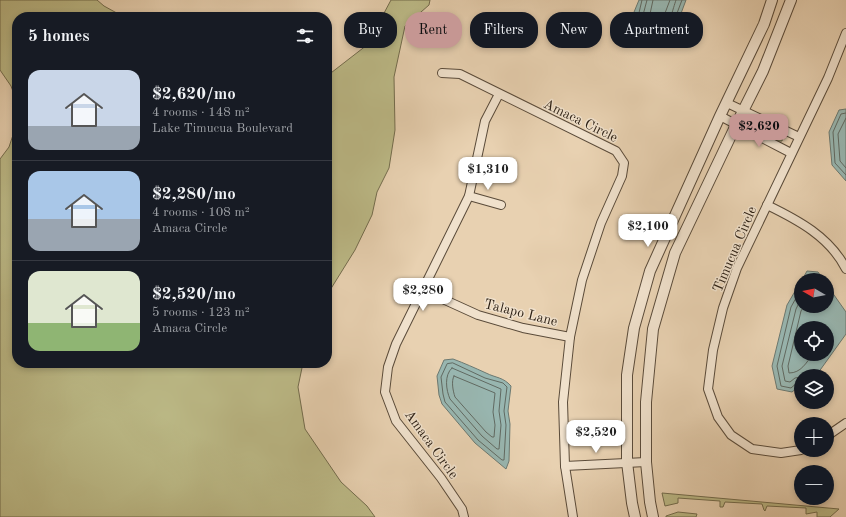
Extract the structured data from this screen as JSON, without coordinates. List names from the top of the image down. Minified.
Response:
{"streets":{"street":["Amaca Circle","Timucua Circle","Talapo Lane"]},"crossings":[["Amaca Circle","Talapo Lane"]],"north":"left","page":{"chip":["Buy","Rent","Filters","New","Apartment"],"heading":"5 homes","list":[{"name":"$2,620/mo","note":"4 rooms · 148 m² · Lake Timucua Boulevard"},{"name":"$2,280/mo","note":"4 rooms · 108 m² · Amaca Circle"},{"name":"$2,520/mo","note":"5 rooms · 123 m² · Amaca Circle"}],"price":["$2,620","$1,310","$2,100","$2,280","$2,520"],"map_buttons":["+","−"]}}
